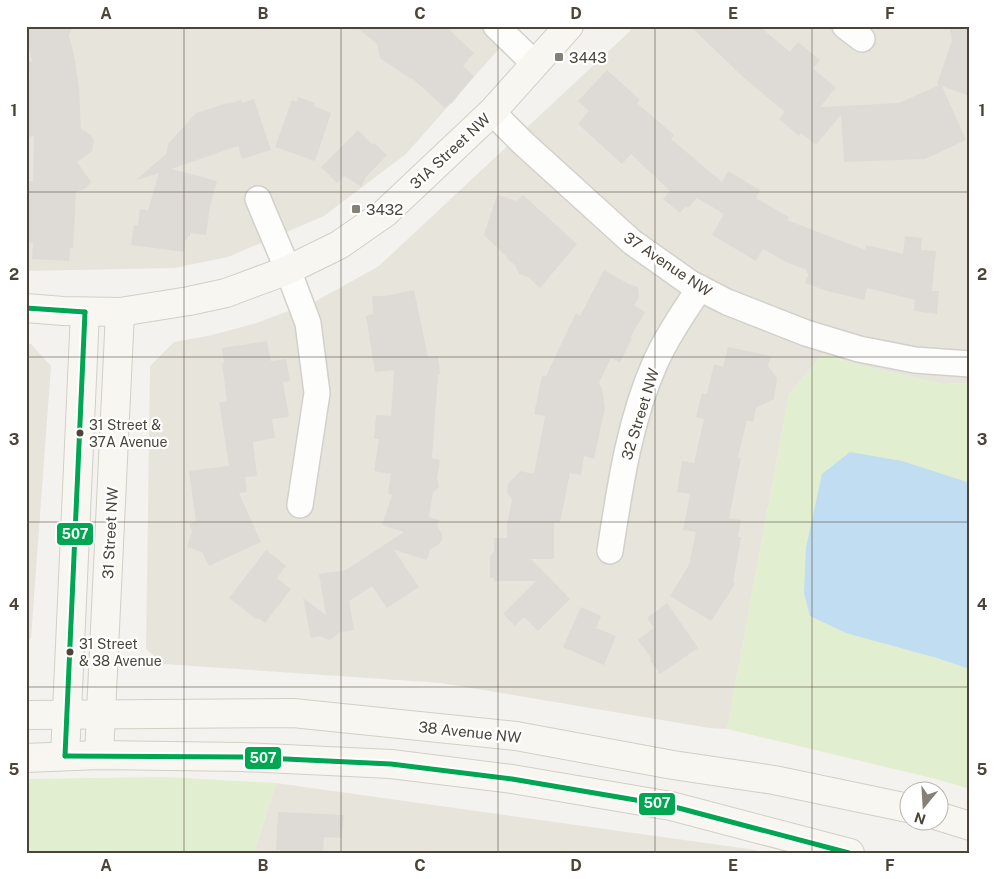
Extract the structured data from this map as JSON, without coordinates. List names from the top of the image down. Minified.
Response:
{"streets":{"main road":["31A Street NW","31 Street NW","38 Avenue NW"],"street":["37 Avenue NW","32 Street NW"]},"crossings":[["31A Street NW","37 Avenue NW"],["31A Street NW","31 Street NW"],["37 Avenue NW","32 Street NW"],["31 Street NW","38 Avenue NW"]],"places":{"transit":["3443","3432"],"other":["31 Street & 37A Avenue","31 Street & 38 Avenue"]},"lines":["transit line 507"],"north":"bottom","grid":{"columns":["A","B","C","D","E","F"],"rows":["1","2","3","4","5"]}}
